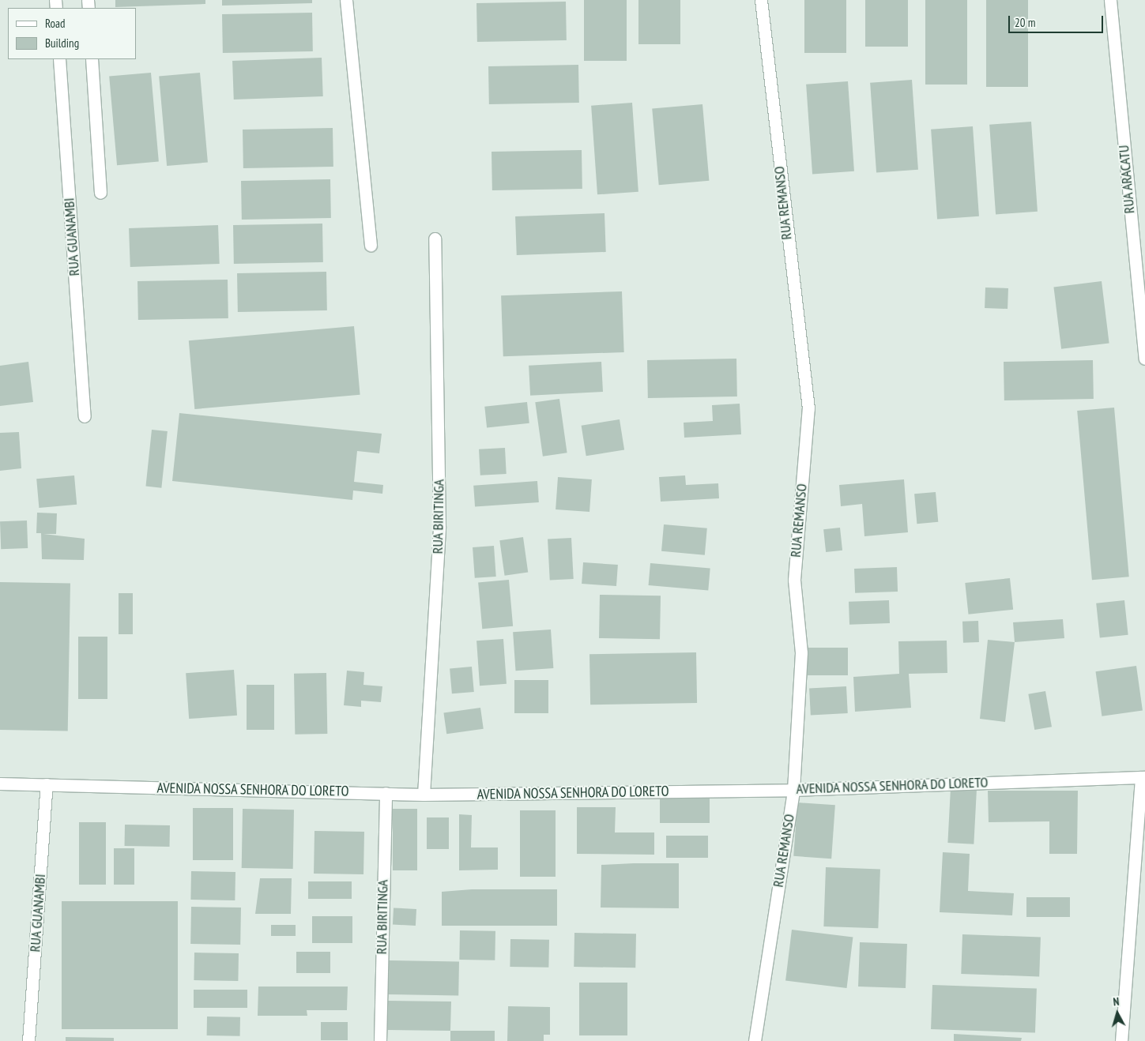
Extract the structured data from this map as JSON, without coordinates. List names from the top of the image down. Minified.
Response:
{"streets":{"street":["RUA ARACATU","RUA REMANSO","RUA GUANAMBI","RUA BIRITINGA","AVENIDA NOSSA SENHORA DO LORETO"]},"crossings":[["RUA REMANSO","AVENIDA NOSSA SENHORA DO LORETO"],["RUA GUANAMBI","AVENIDA NOSSA SENHORA DO LORETO"],["RUA BIRITINGA","AVENIDA NOSSA SENHORA DO LORETO"]],"legend":["Road","Building"],"scale_bar":"20 m","north":"top"}
